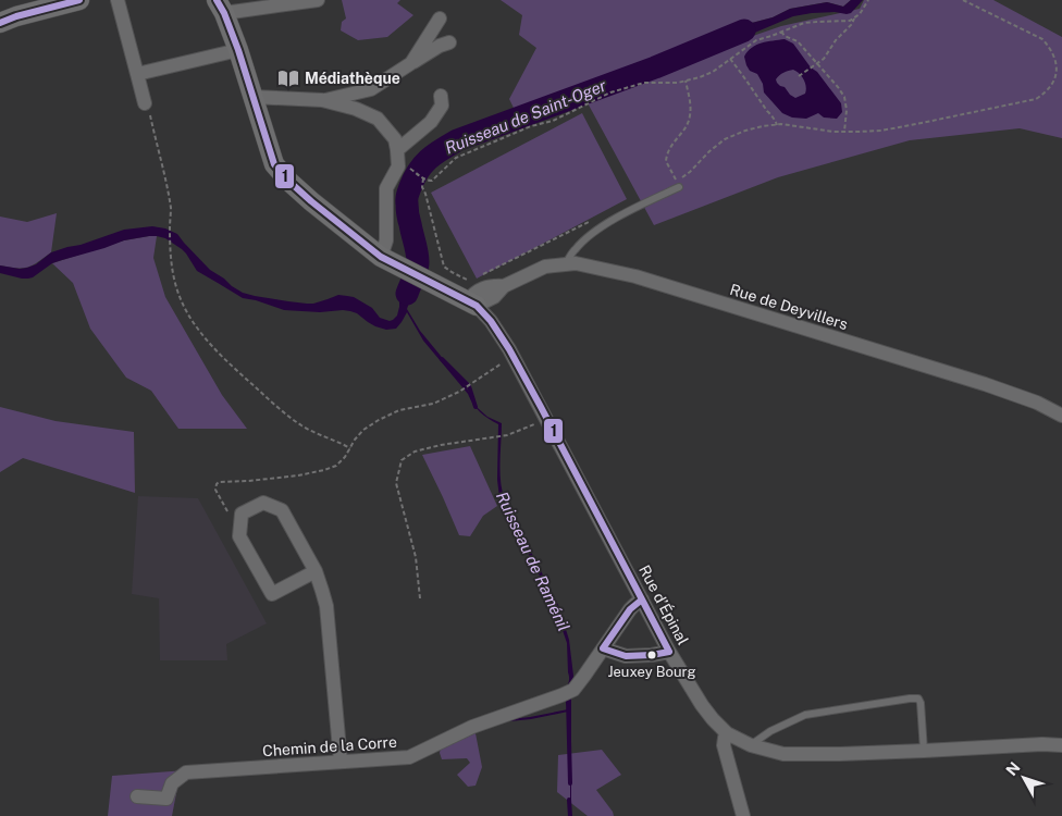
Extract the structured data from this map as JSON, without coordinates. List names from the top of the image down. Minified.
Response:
{"streets":{"street":["Rue de Deyvillers","Rue d’Épinal","Chemin de la Corre"]},"crossings":[["Rue de Deyvillers","Rue d’Épinal"],["Rue d’Épinal","Chemin de la Corre"]],"water":["Ruisseau de Saint-Oger","Ruisseau de Raménil"],"places":{"library":["Médiathèque"],"other":["Jeuxey Bourg"]},"lines":["transit line 1"],"north":"top left"}
